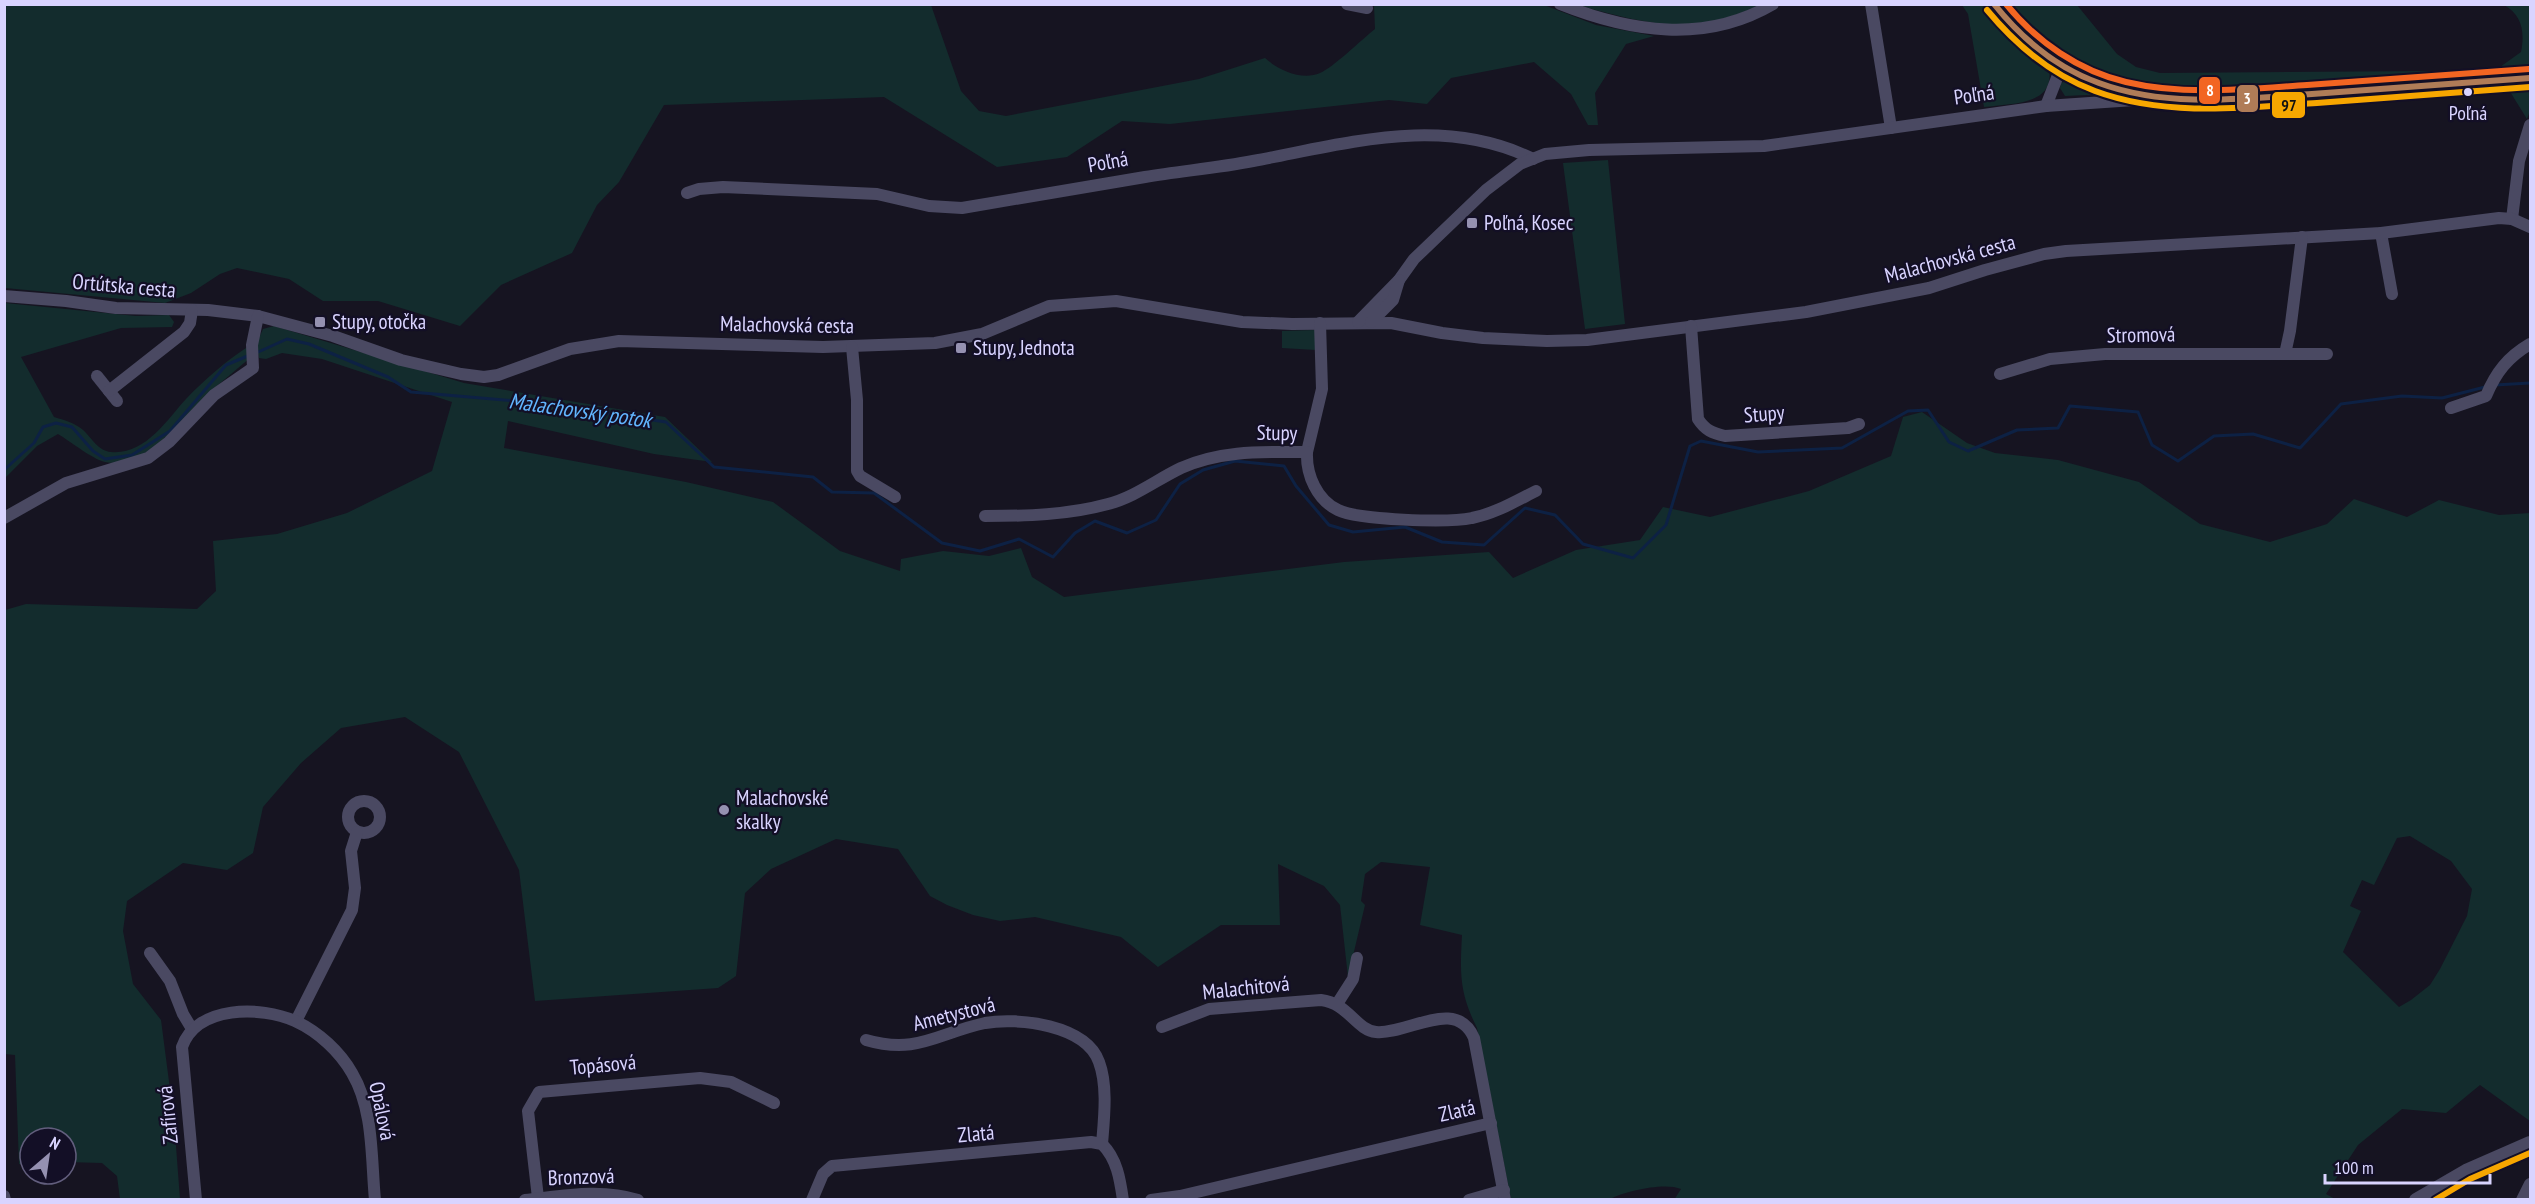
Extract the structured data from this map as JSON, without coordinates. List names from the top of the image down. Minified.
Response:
{"streets":{"street":["Poľná","Malachovská cesta","Ortútska cesta","Stromová","Stupy","Malachitová","Ametystová","Topásová","Opálová","Zlatá","Zafírová","Bronzová"]},"crossings":[["Malachovská cesta","Ortútska cesta"],["Malachovská cesta","Stupy"],["Ametystová","Zlatá"],["Topásová","Bronzová"],["Opálová","Zafírová"]],"water":["Malachovský potok"],"places":{"other":["Poľná","Malachovské skalky"],"transit":["Poľná, Kosec","Stupy, otočka","Stupy, Jednota"]},"lines":["transit line 3","transit line 8","transit line 97"],"scale_bar":"100 m","north":"top right"}
